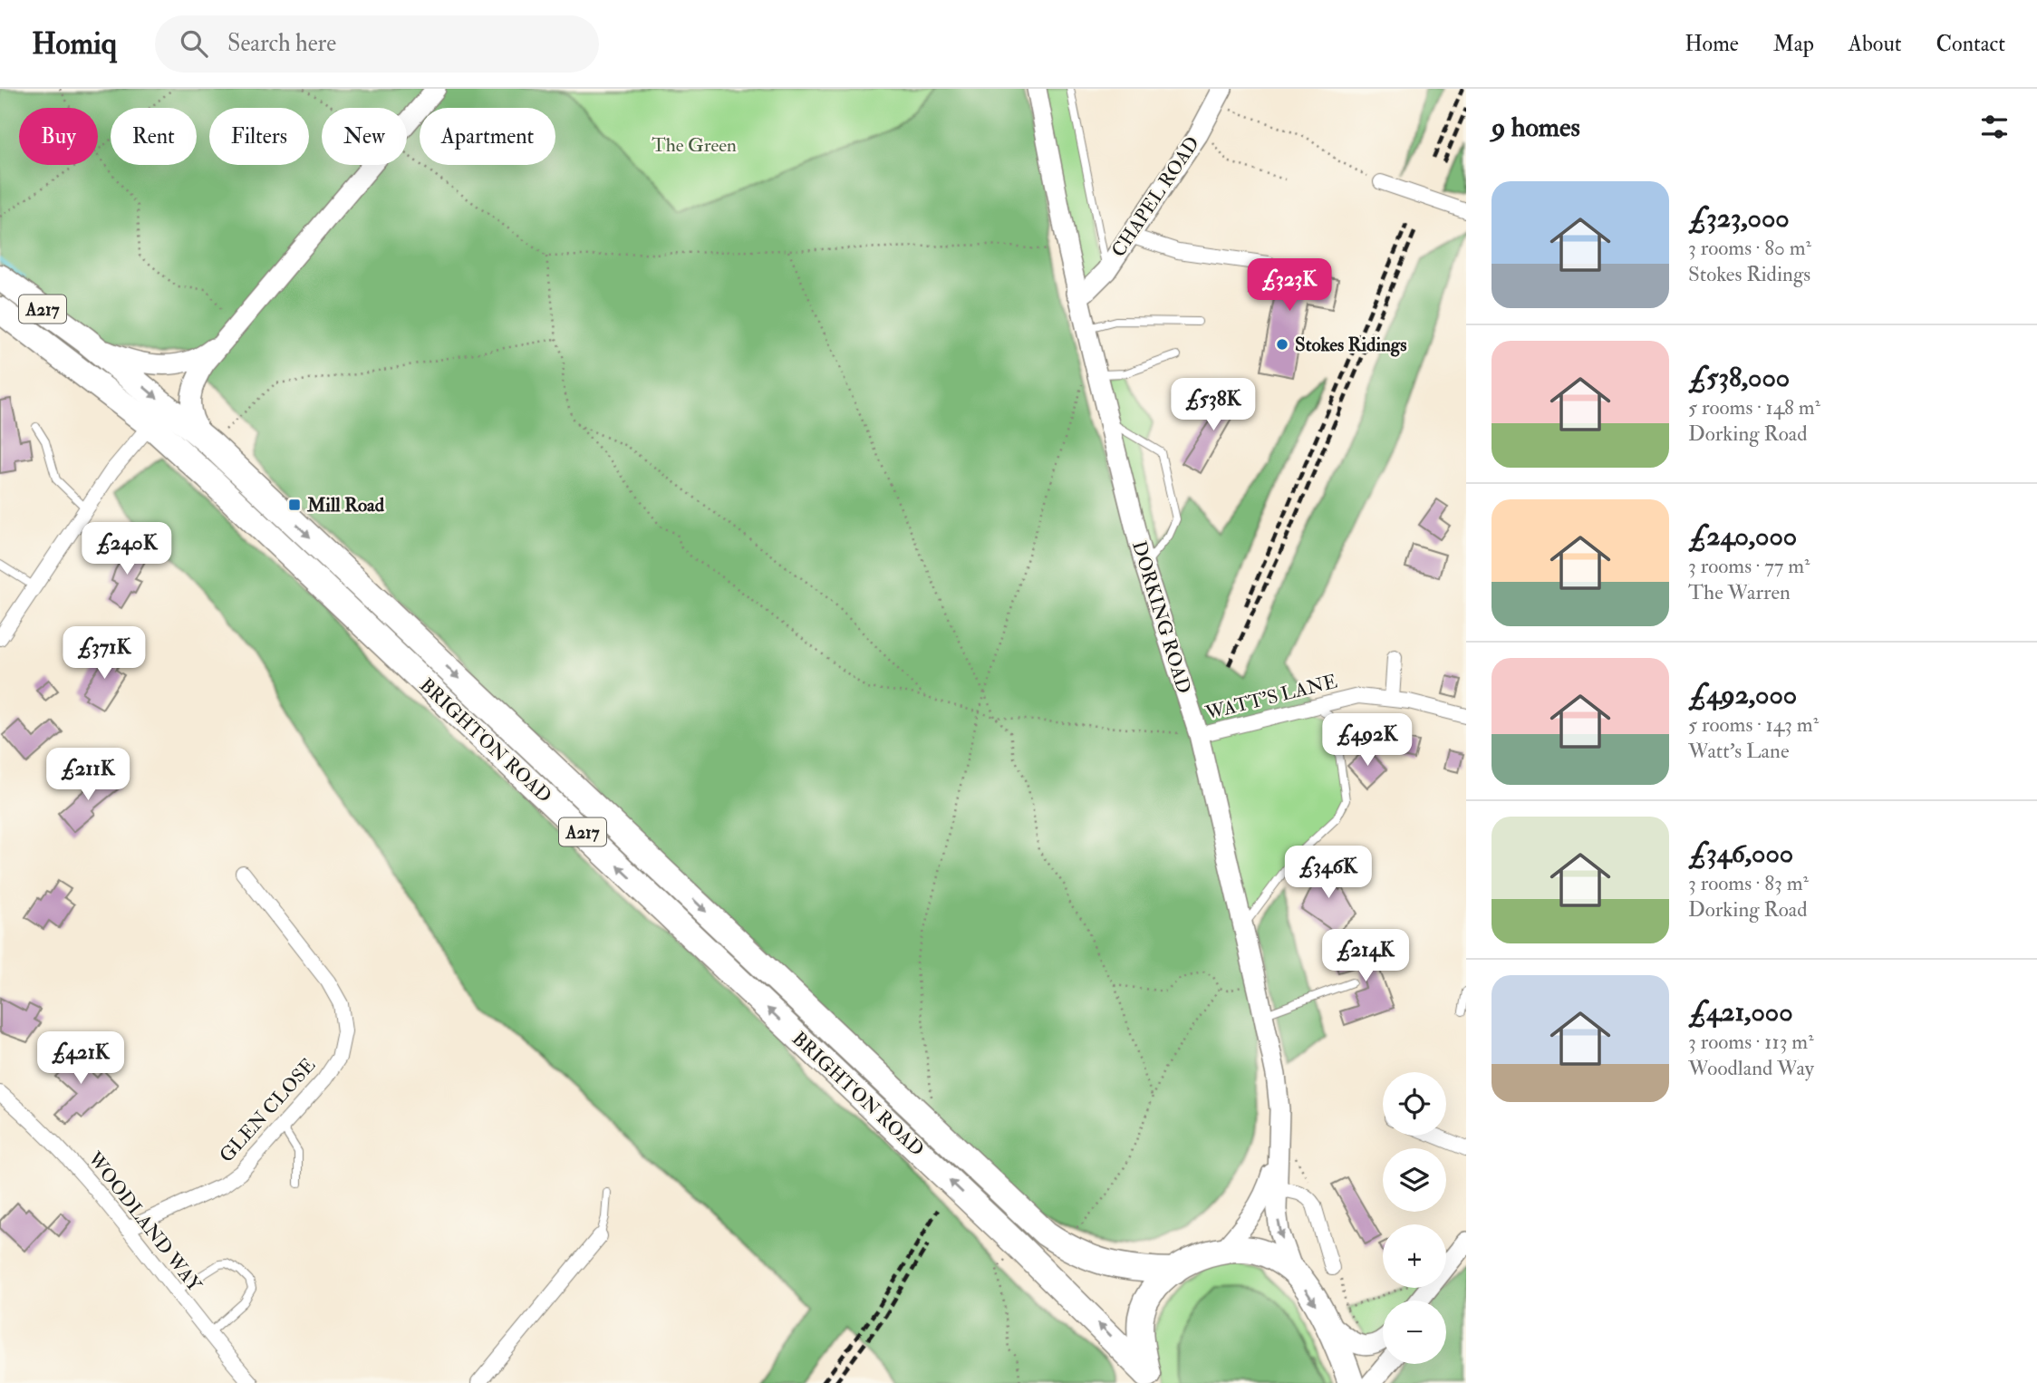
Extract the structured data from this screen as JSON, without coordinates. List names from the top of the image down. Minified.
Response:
{"streets":{"highway":["A217","BRIGHTON ROAD"],"main road":["CHAPEL ROAD","DORKING ROAD"],"street":["WATT'S LANE","GLEN CLOSE","WOODLAND WAY"]},"crossings":[["CHAPEL ROAD","DORKING ROAD"],["DORKING ROAD","WATT'S LANE"],["GLEN CLOSE","WOODLAND WAY"]],"parks":["The Green"],"places":{"other":["Stokes Ridings"],"transit":["Mill Road"]},"page":{"header":"Homiq","search":"Search here","nav":["Home","Map","About","Contact"],"heading":"9 homes","chip":["Buy","Rent","Filters","New","Apartment"],"list":[{"name":"£323,000","note":"3 rooms · 80 m² · Stokes Ridings"},{"name":"£538,000","note":"5 rooms · 148 m² · Dorking Road"},{"name":"£240,000","note":"3 rooms · 77 m² · The Warren"},{"name":"£492,000","note":"5 rooms · 143 m² · Watt's Lane"},{"name":"£346,000","note":"3 rooms · 83 m² · Dorking Road"},{"name":"£421,000","note":"3 rooms · 113 m² · Woodland Way"}],"price":["£323K","£538K","£240K","£371K","£492K","£211K","£346K","£214K","£421K"],"map_buttons":["+","−"]}}
